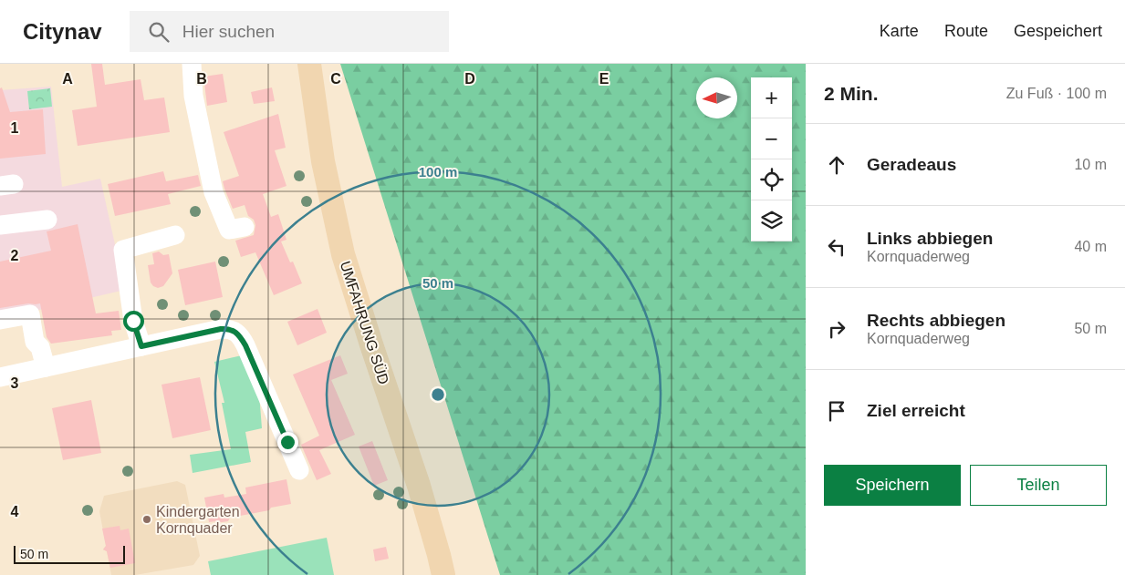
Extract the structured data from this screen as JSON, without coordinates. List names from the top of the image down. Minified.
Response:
{"streets":{"main road":["UMFAHRUNG SÜD"]},"places":["Kindergarten Kornquader"],"scale_bar":"50 m","north":"left","page":{"header":"Citynav","search":"Hier suchen","nav":["Karte","Route","Gespeichert"],"heading":["2 Min.","Zu Fuß · 100 m"],"map_buttons":["+","−"],"list":[["Geradeaus","10 m"],["Links abbiegen","Kornquaderweg","40 m"],["Rechts abbiegen","Kornquaderweg","50 m"],"Ziel erreicht"],"buttons":["Speichern","Teilen"],"scale":"50 m"},"grid":{"columns":["A","B","C","D","E"],"rows":["1","2","3","4"]},"rings":["100 m","50 m"]}
